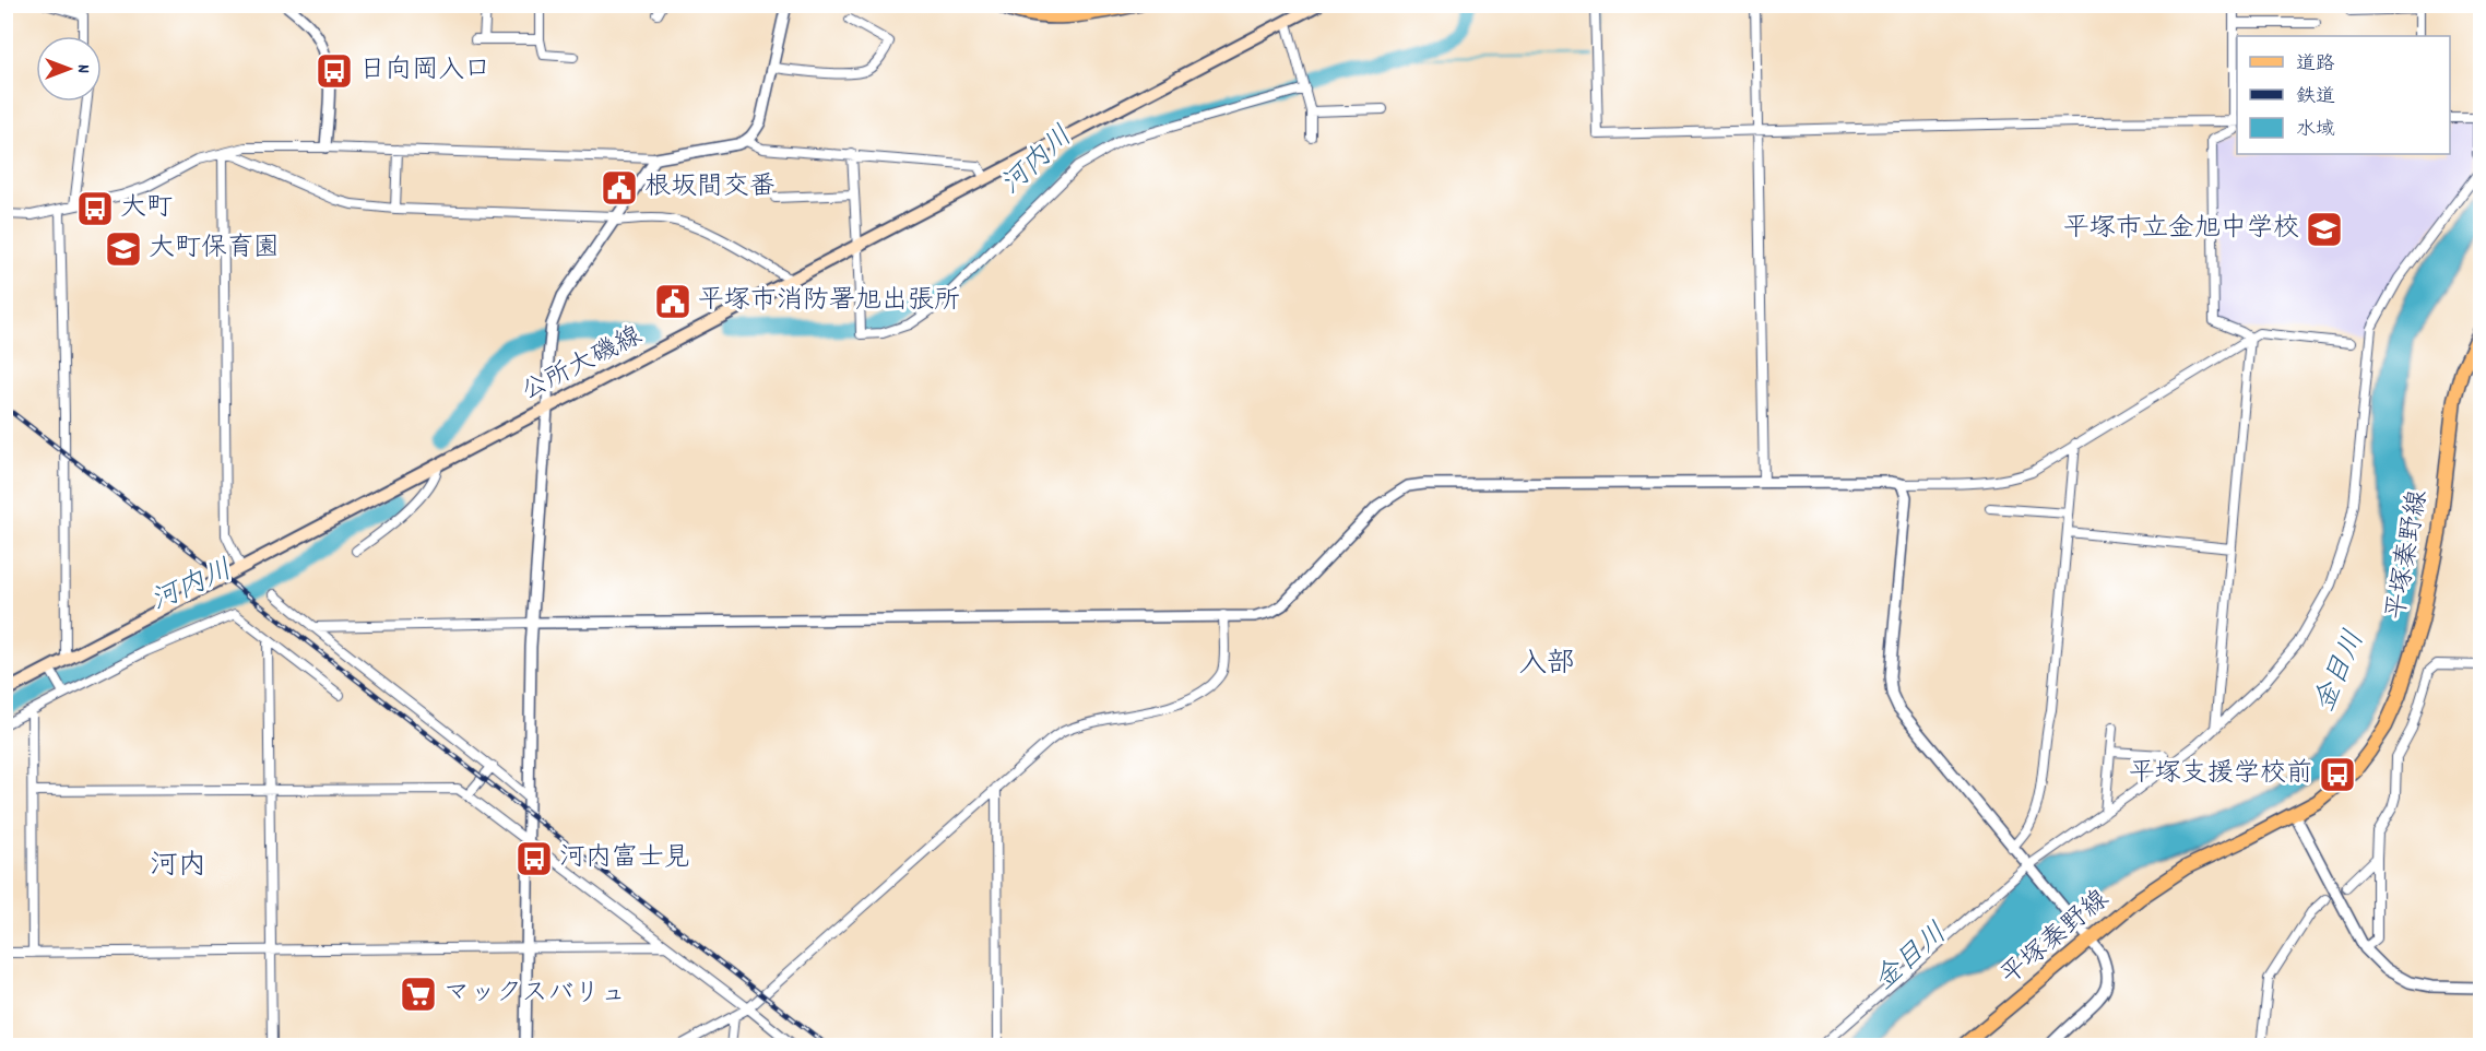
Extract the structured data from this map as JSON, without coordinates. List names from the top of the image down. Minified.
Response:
{"streets":{"main road":["公所大磯線","平塚秦野線"]},"districts":["入部","河内"],"water":["河内川","金目川"],"places":{"bus stop":["日向岡入口","大町","平塚支援学校前","河内富士見"],"public building":["根坂間交番","平塚市消防署旭出張所"],"school or university":["平塚市立金旭中学校","大町保育園"],"supermarket":["マックスバリュ"]},"legend":["道路","鉄道","水域"],"north":"right"}
